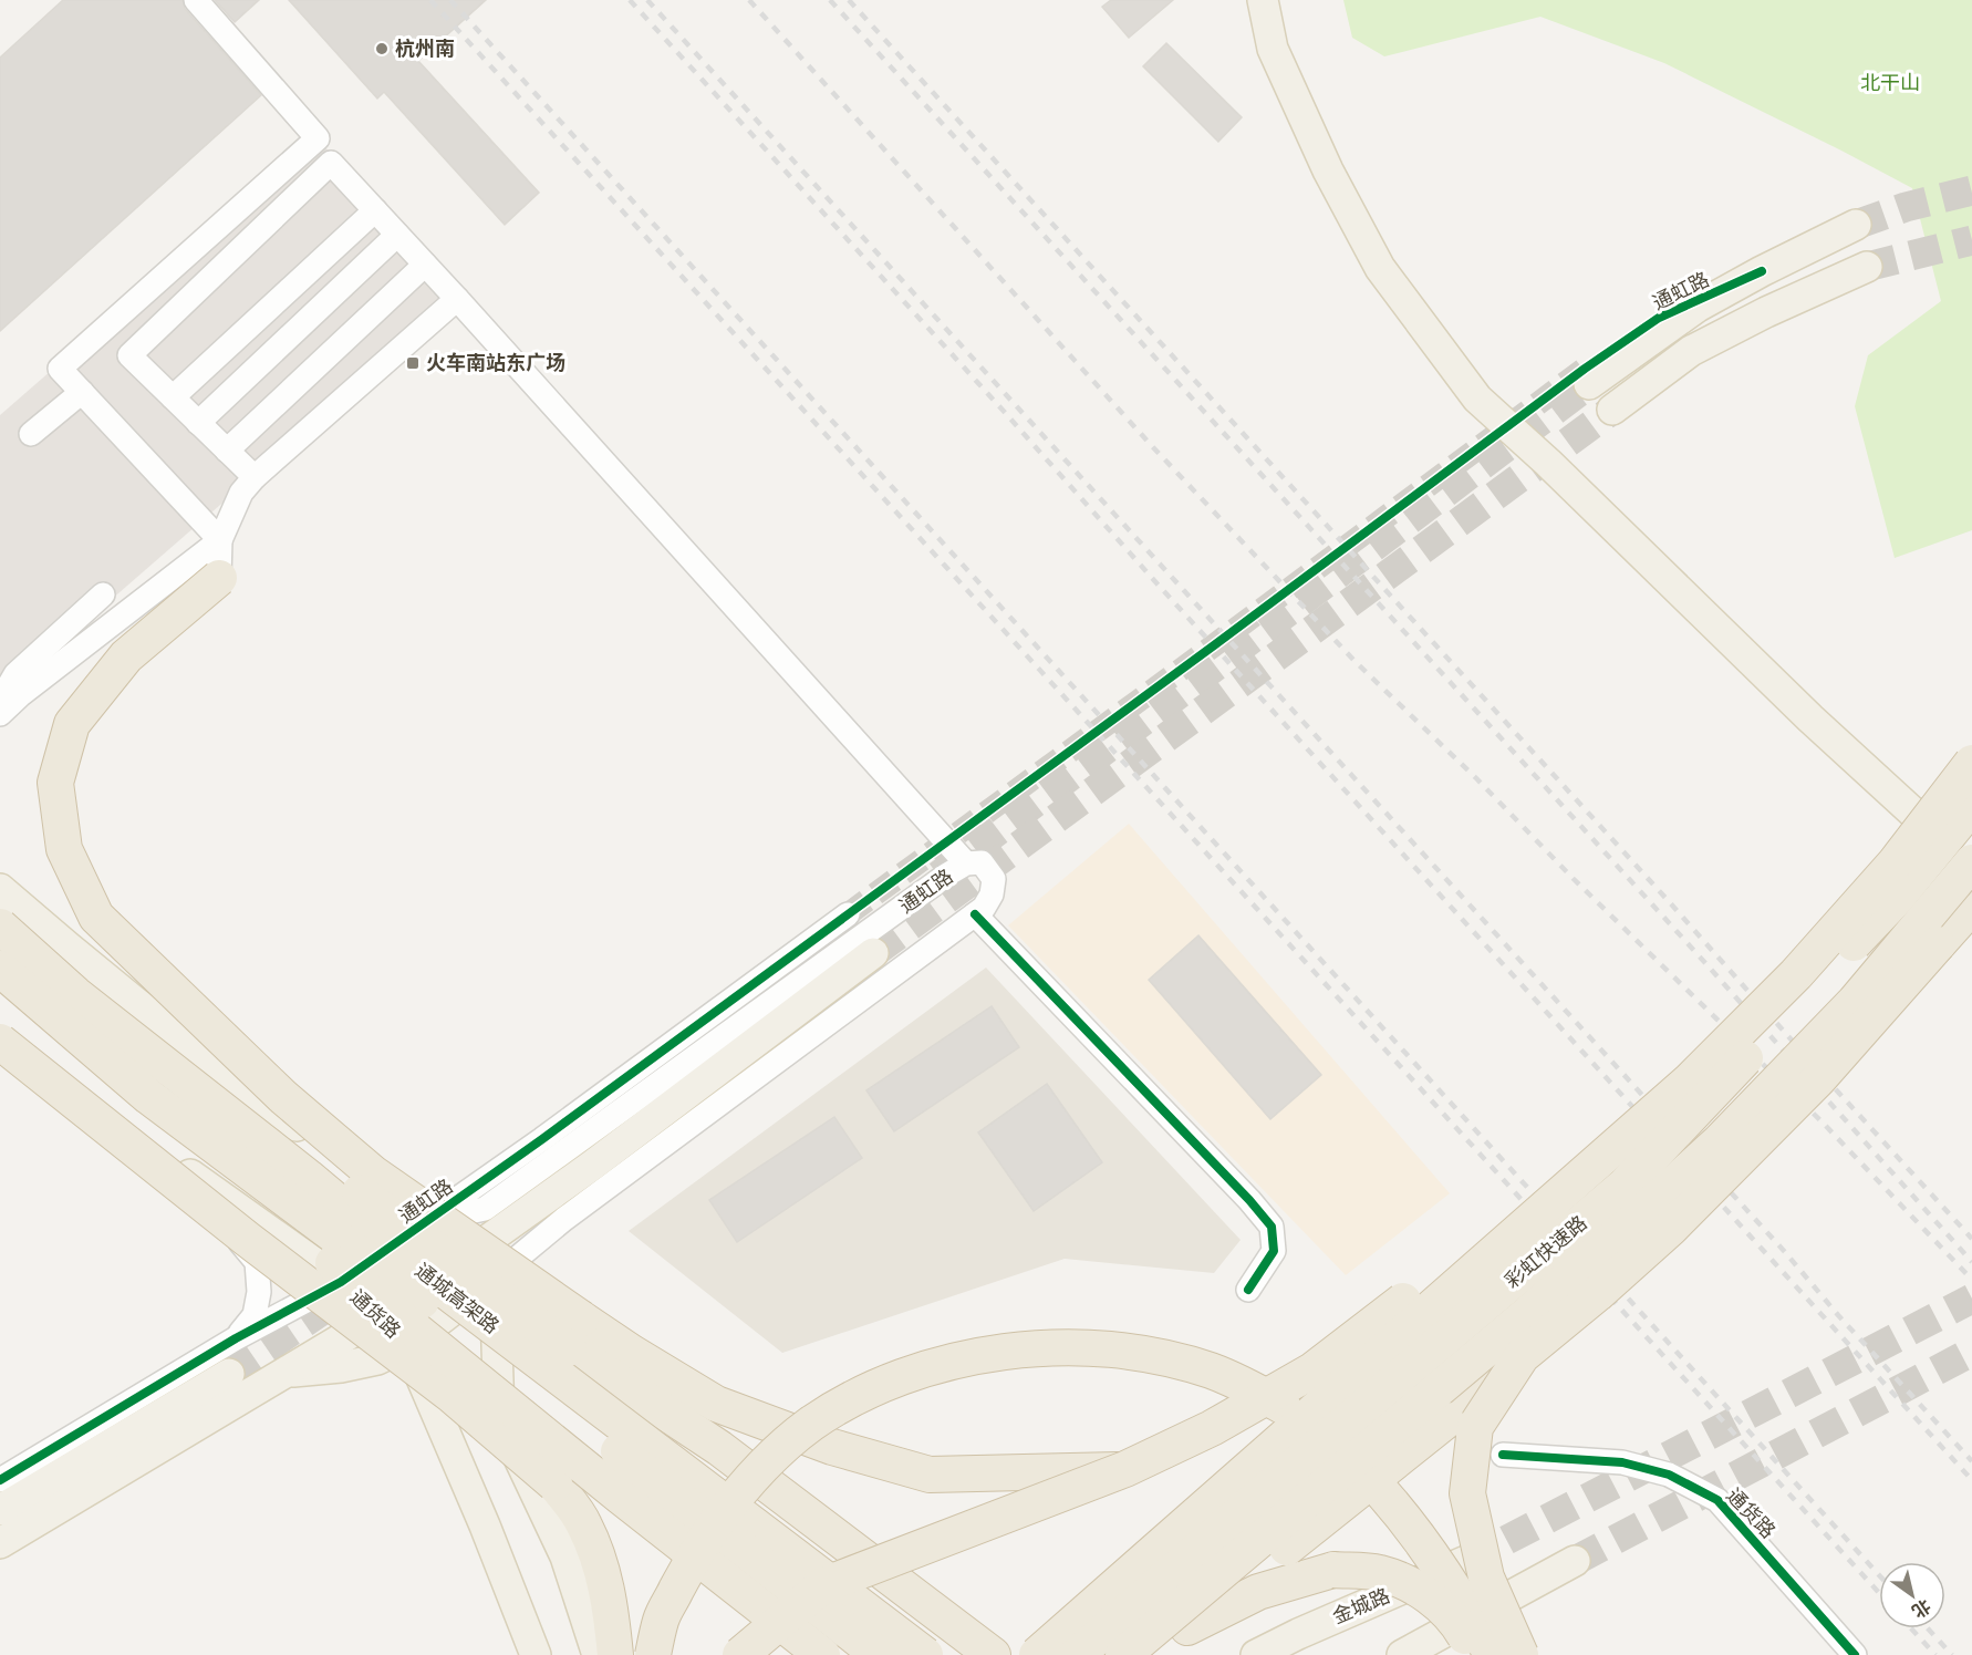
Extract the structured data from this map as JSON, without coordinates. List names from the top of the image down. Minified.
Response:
{"streets":{"highway":["彩虹快速路","通城高架路"],"main road":["通虹路","通货路","金城路"]},"crossings":[["通虹路","通货路"]],"parks":["北干山"],"places":{"other":["杭州南"],"transit":["火车南站东广场"]},"north":"bottom right"}
